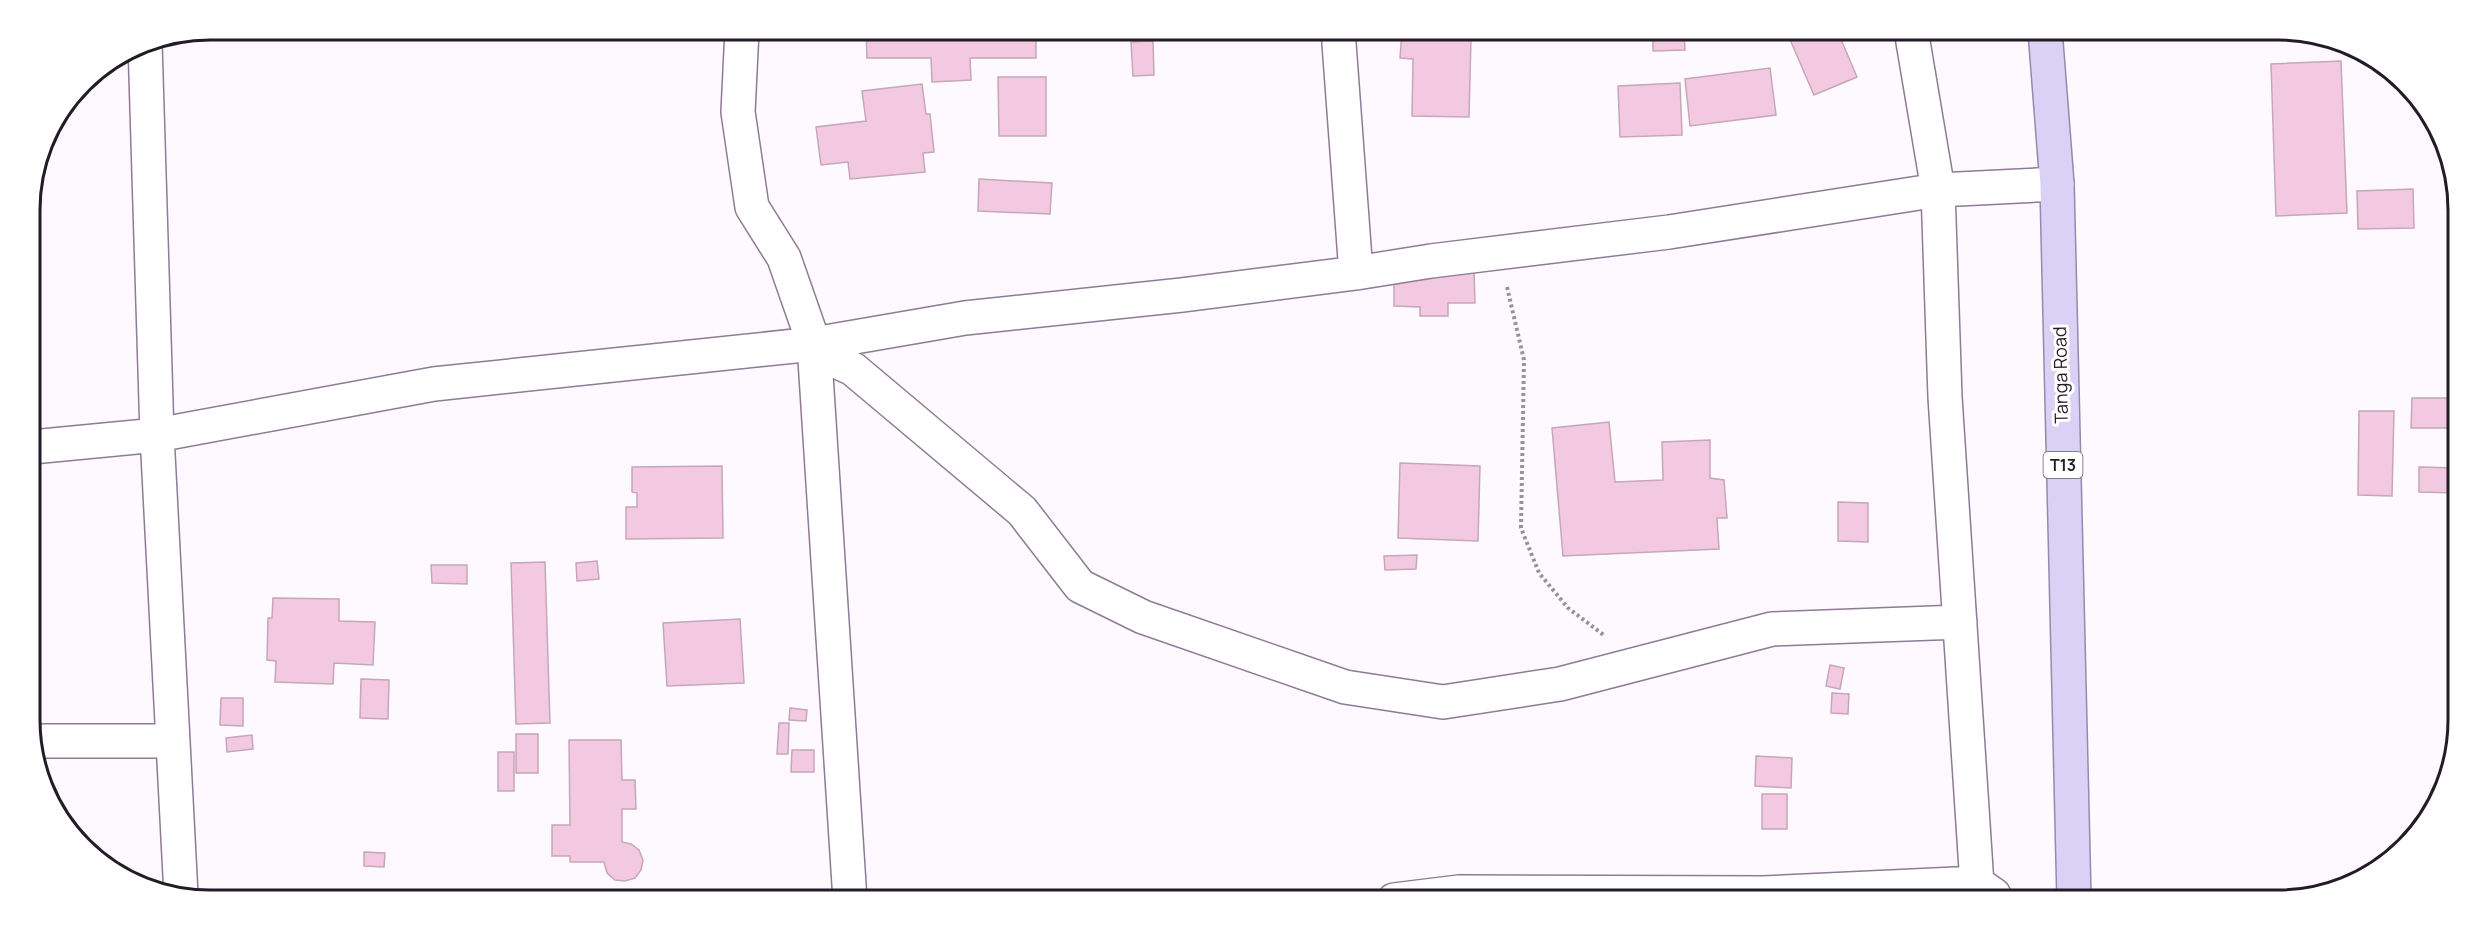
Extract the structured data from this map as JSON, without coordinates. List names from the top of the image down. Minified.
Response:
{"streets":{"highway":["Tanga Road","T13"]}}
